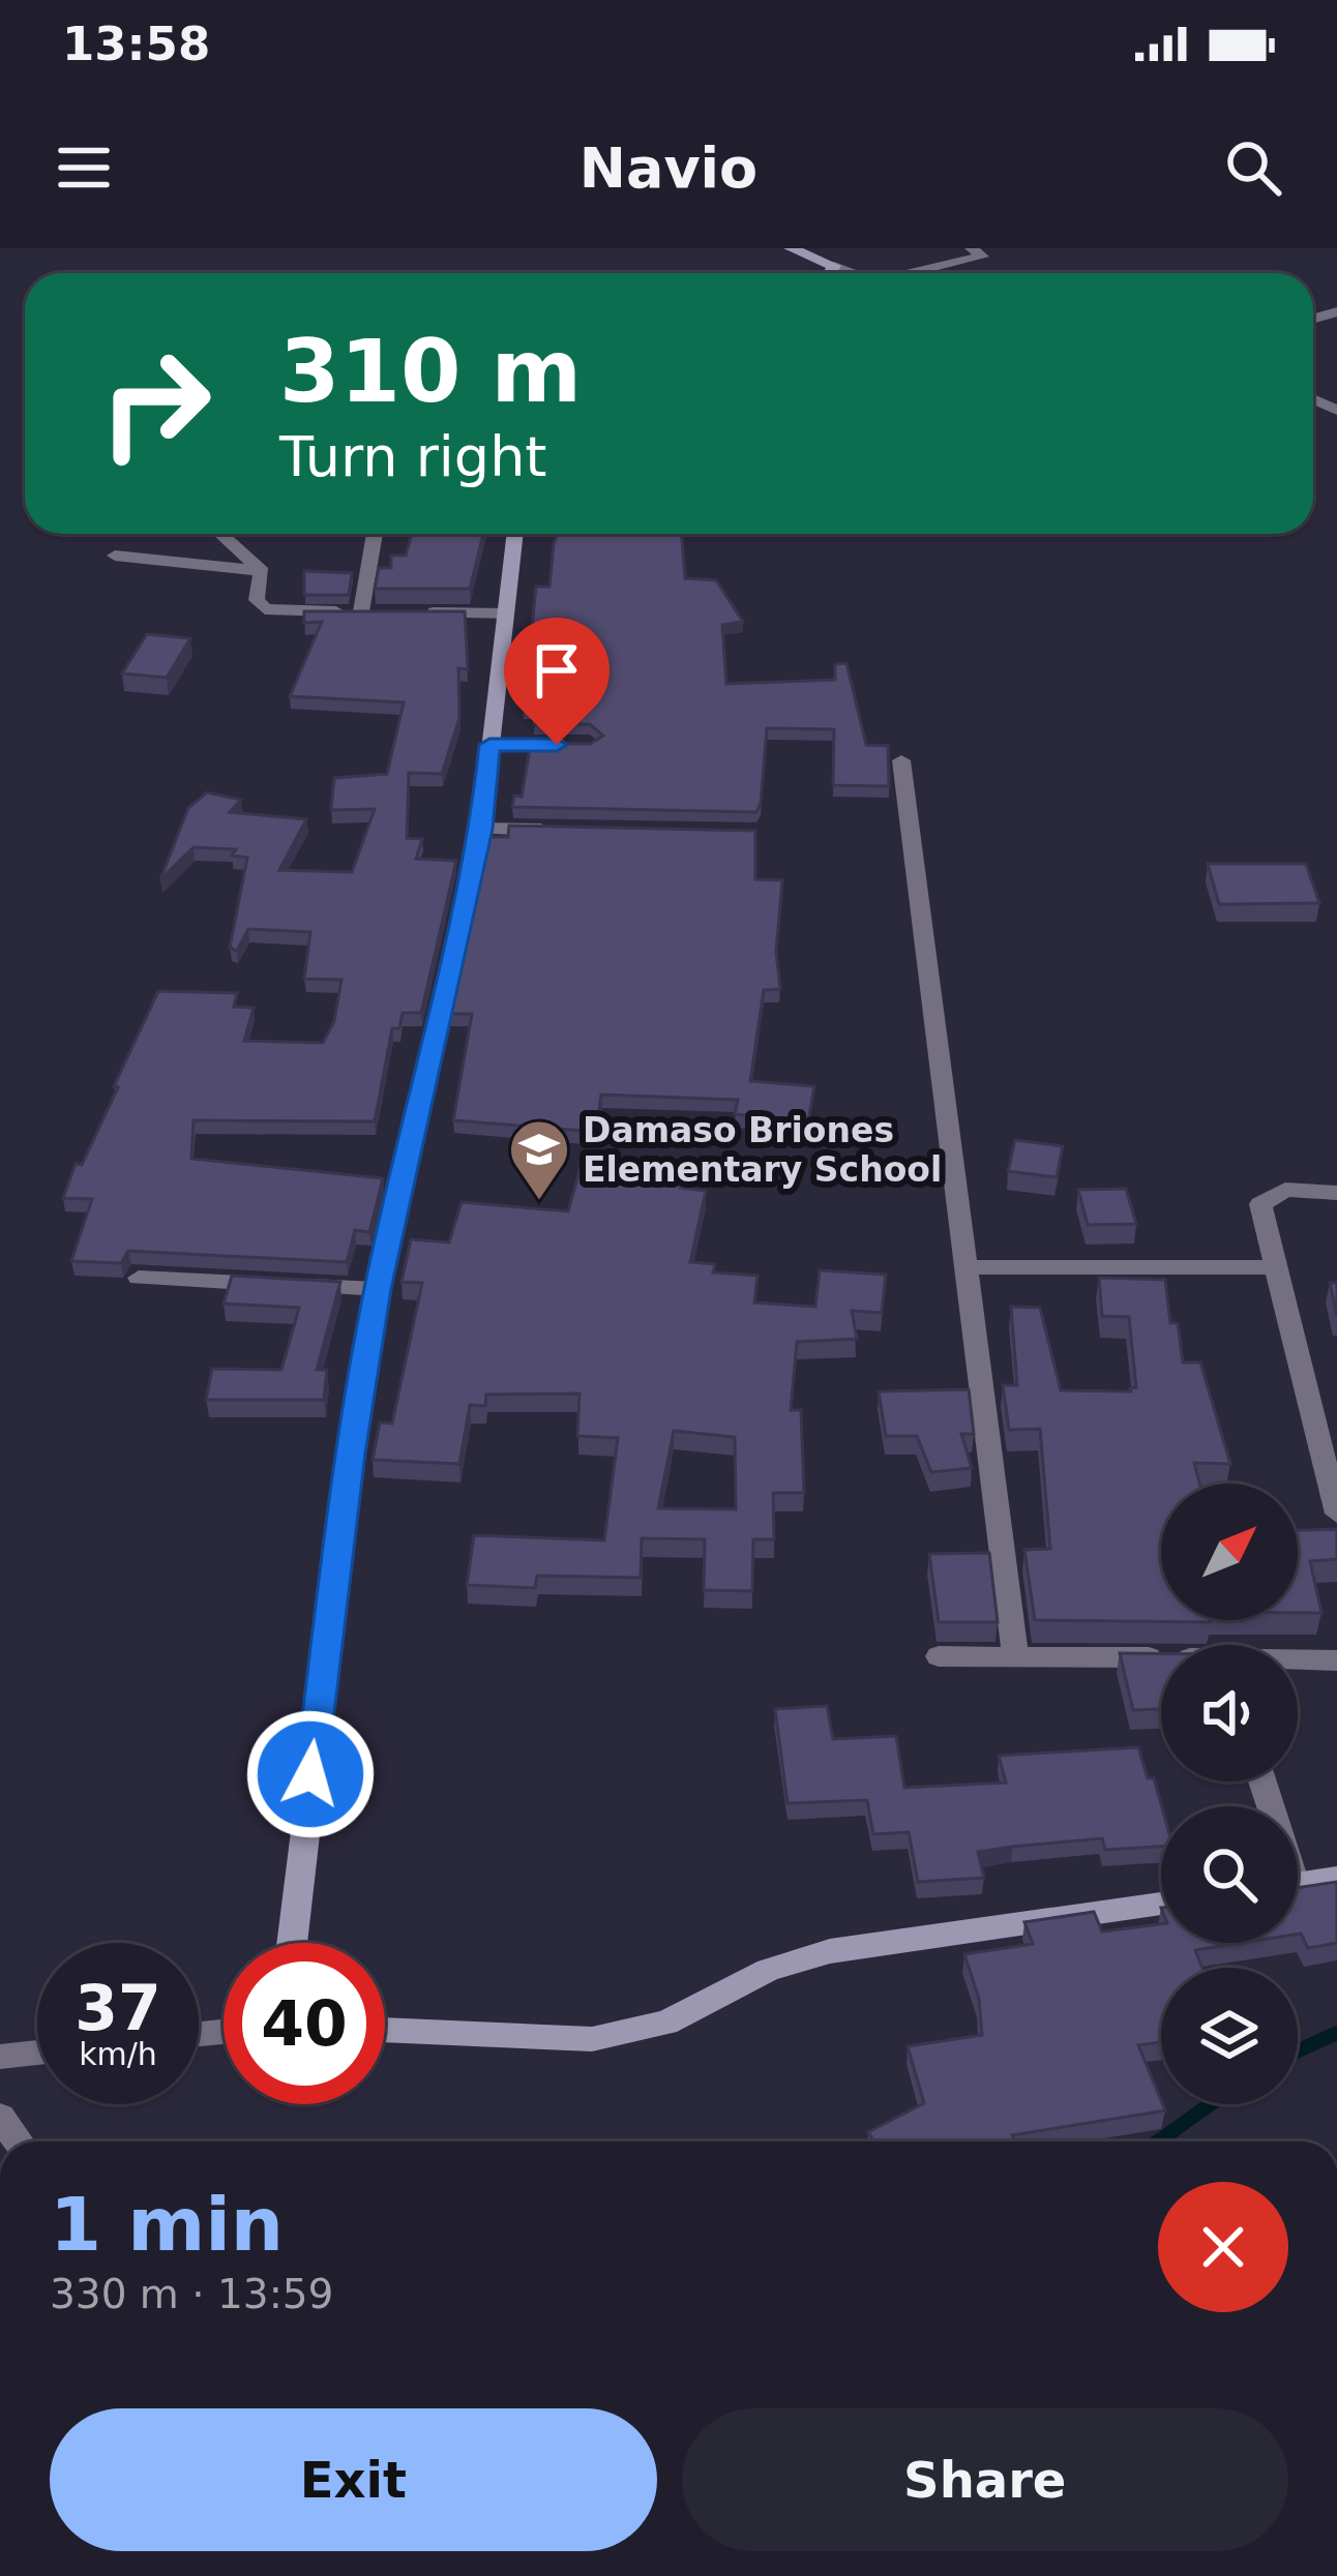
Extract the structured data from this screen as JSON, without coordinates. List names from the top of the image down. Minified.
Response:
{"places":{"school or university":["Damaso Briones Elementary School"]},"north":"top right","page":{"status":"13:58","header":"Navio","turn":["310 m","Turn right"],"speed":"37 km/h","limit":"40","heading":["1 min","330 m · 13:59"],"buttons":["Exit","Share"]}}
